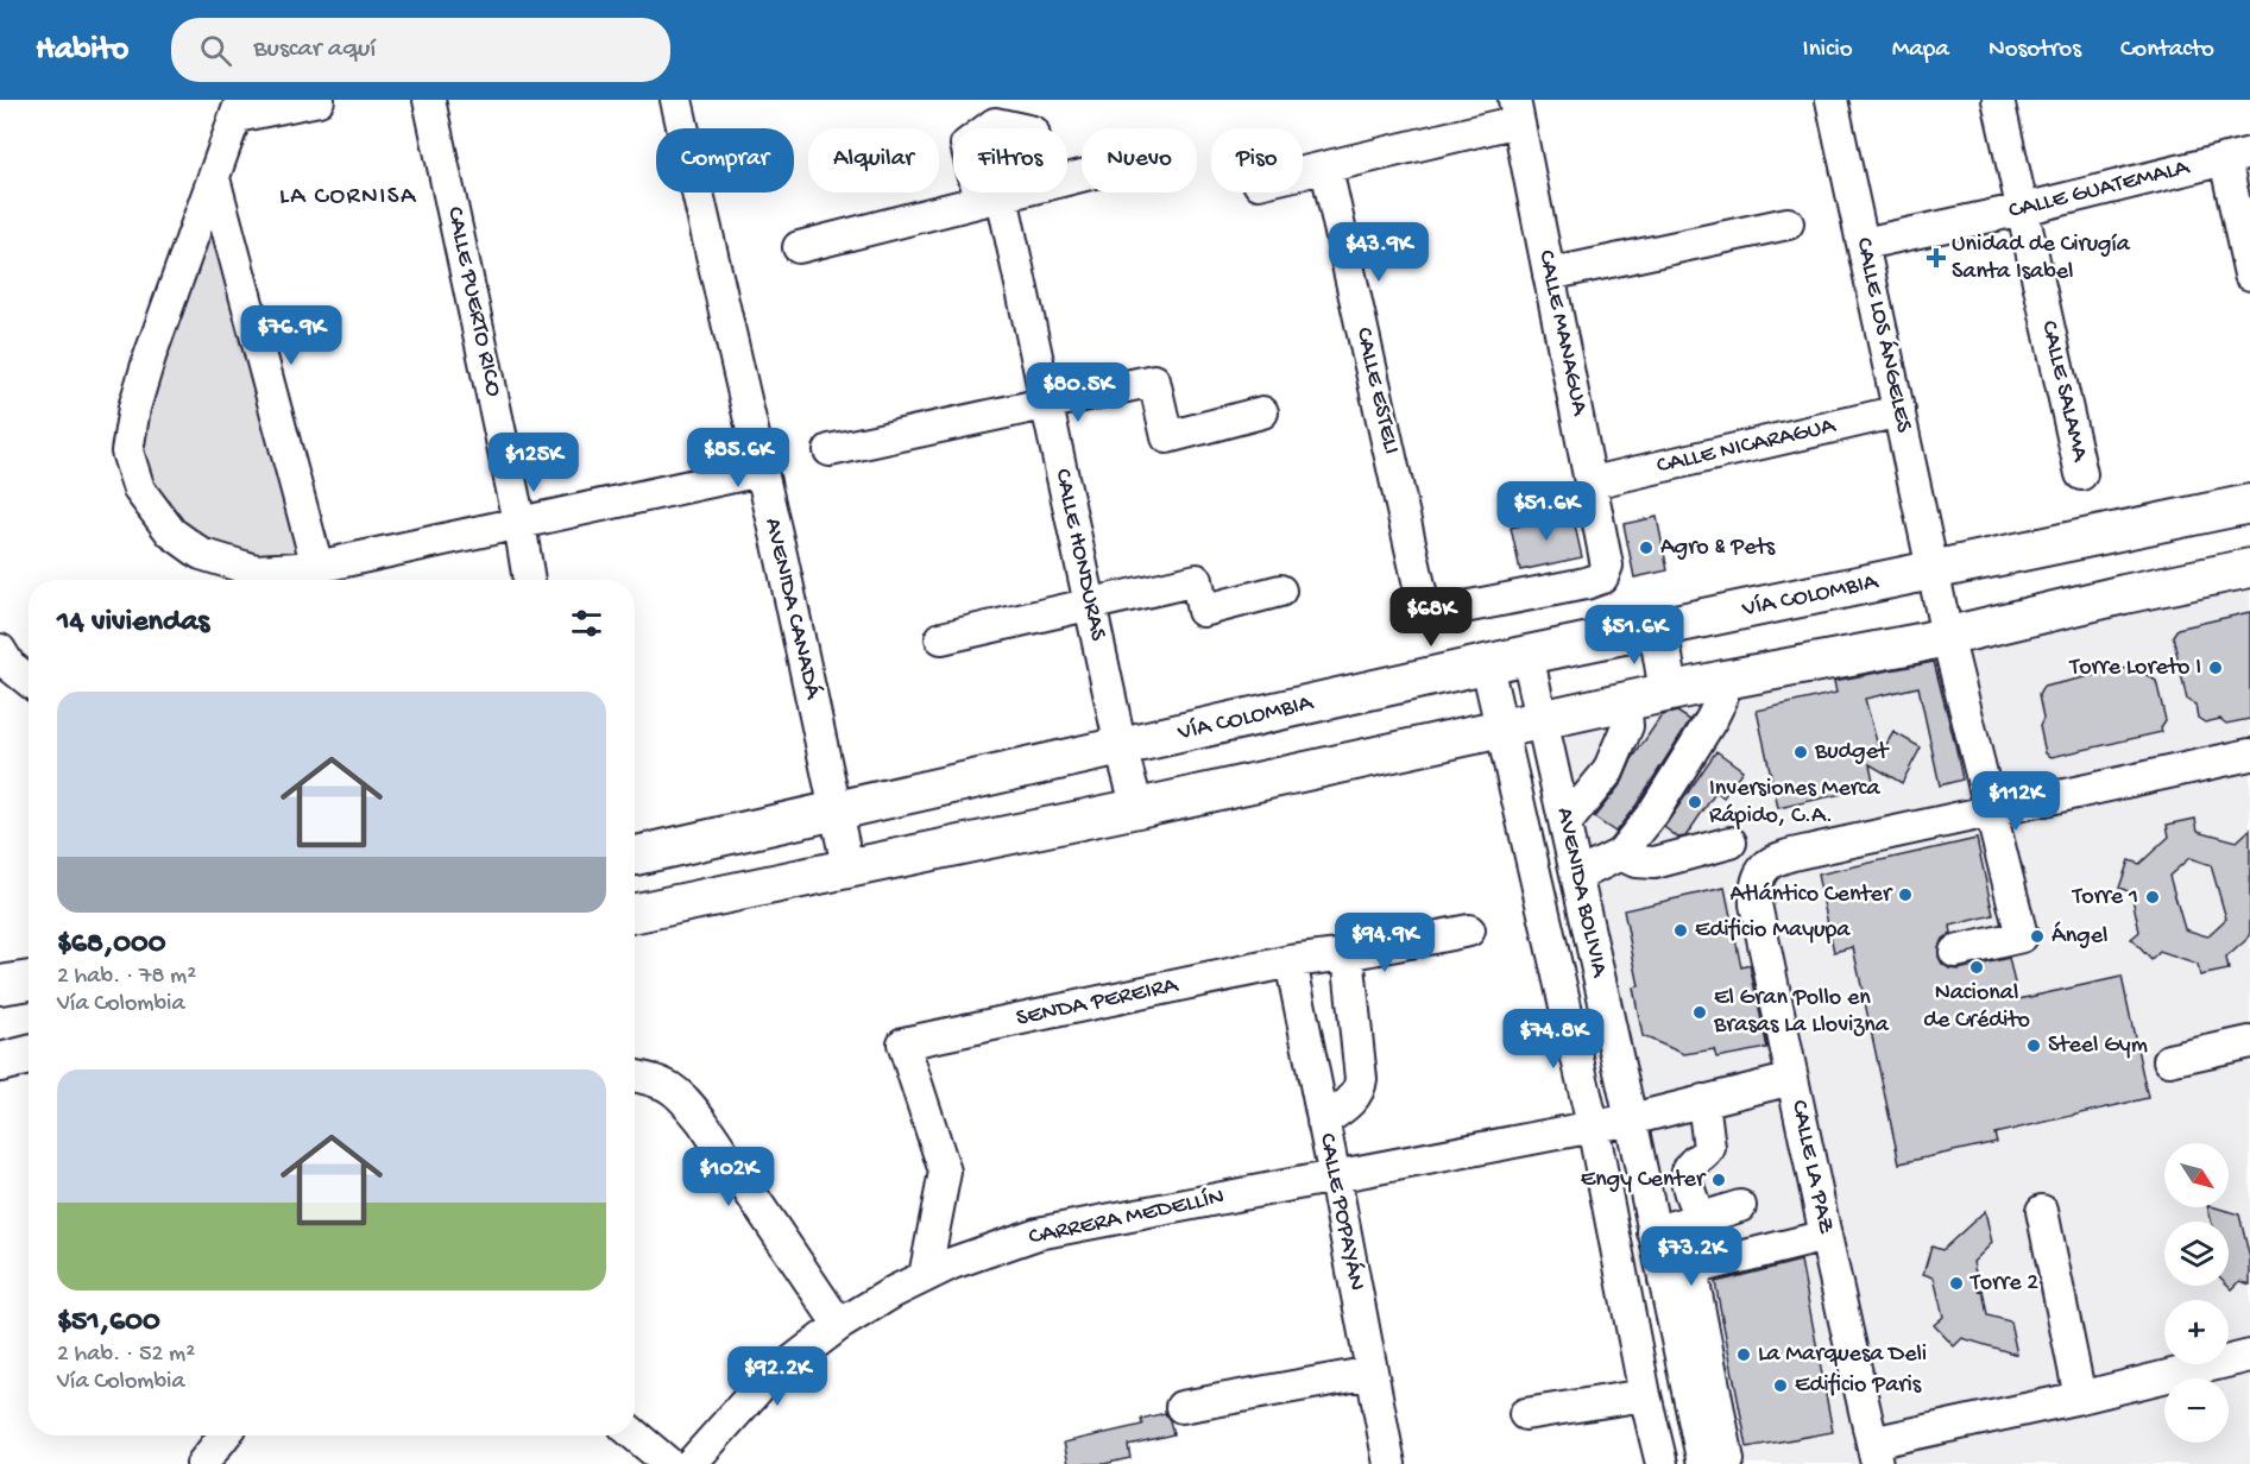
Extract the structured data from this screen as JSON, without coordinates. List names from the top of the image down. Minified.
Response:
{"streets":{"main road":["VÍA COLOMBIA"],"street":["CALLE GUATEMALA","CALLE PUERTO RICO","CALLE MANAGUA","CALLE LOS ÁNGELES","CALLE ESTELI","CALLE SALAMA","CALLE NICARAGUA","CALLE HONDURAS","AVENIDA CANADÁ","AVENIDA BOLIVIA","SENDA PEREIRA","CALLE LA PAZ","CALLE POPAYÁN","CARRERA MEDELLÍN"]},"crossings":[["CALLE GUATEMALA","CALLE LOS ÁNGELES"],["CALLE GUATEMALA","CALLE SALAMA"],["CALLE MANAGUA","CALLE ESTELI"],["CALLE MANAGUA","CALLE NICARAGUA"],["CALLE LOS ÁNGELES","CALLE NICARAGUA"],["CALLE LOS ÁNGELES","VÍA COLOMBIA"],["CALLE LOS ÁNGELES","CALLE LA PAZ"],["CALLE HONDURAS","VÍA COLOMBIA"],["VÍA COLOMBIA","AVENIDA CANADÁ"],["VÍA COLOMBIA","AVENIDA BOLIVIA"],["AVENIDA BOLIVIA","CARRERA MEDELLÍN"],["SENDA PEREIRA","CALLE POPAYÁN"],["SENDA PEREIRA","CARRERA MEDELLÍN"],["CALLE LA PAZ","CARRERA MEDELLÍN"],["CALLE POPAYÁN","CARRERA MEDELLÍN"]],"districts":["LA CORNISA"],"places":{"health":["Unidad de Cirugía Santa Isabel"],"other":["Agro & Pets","Torre Loreto I","Budget","Inversiones Merca Rápido, C.A.","Atlántico Center","Torre 1","Edificio Mayupa","Ángel","Nacional de Crédito","El Gran Pollo en Brasas La Llovizna","Steel Gym","Engy Center","Torre 2","La Marquesa Deli","Edificio Paris"]},"north":"bottom right","page":{"header":"Habito","search":"Buscar aquí","nav":["Inicio","Mapa","Nosotros","Contacto"],"chip":["Comprar","Alquilar","Filtros","Nuevo","Piso"],"price":["$43.9K","$76.9K","$80.5K","$85.6K","$125K","$51.6K","$68K","$51.6K","$112K","$94.9K","$74.8K","$102K","$73.2K","$92.2K"],"heading":"14 viviendas","list":[{"name":"$68,000","note":"2 hab. · 78 m² · Vía Colombia"},{"name":"$51,600","note":"2 hab. · 52 m² · Vía Colombia"}],"map_buttons":["+","−"]}}
